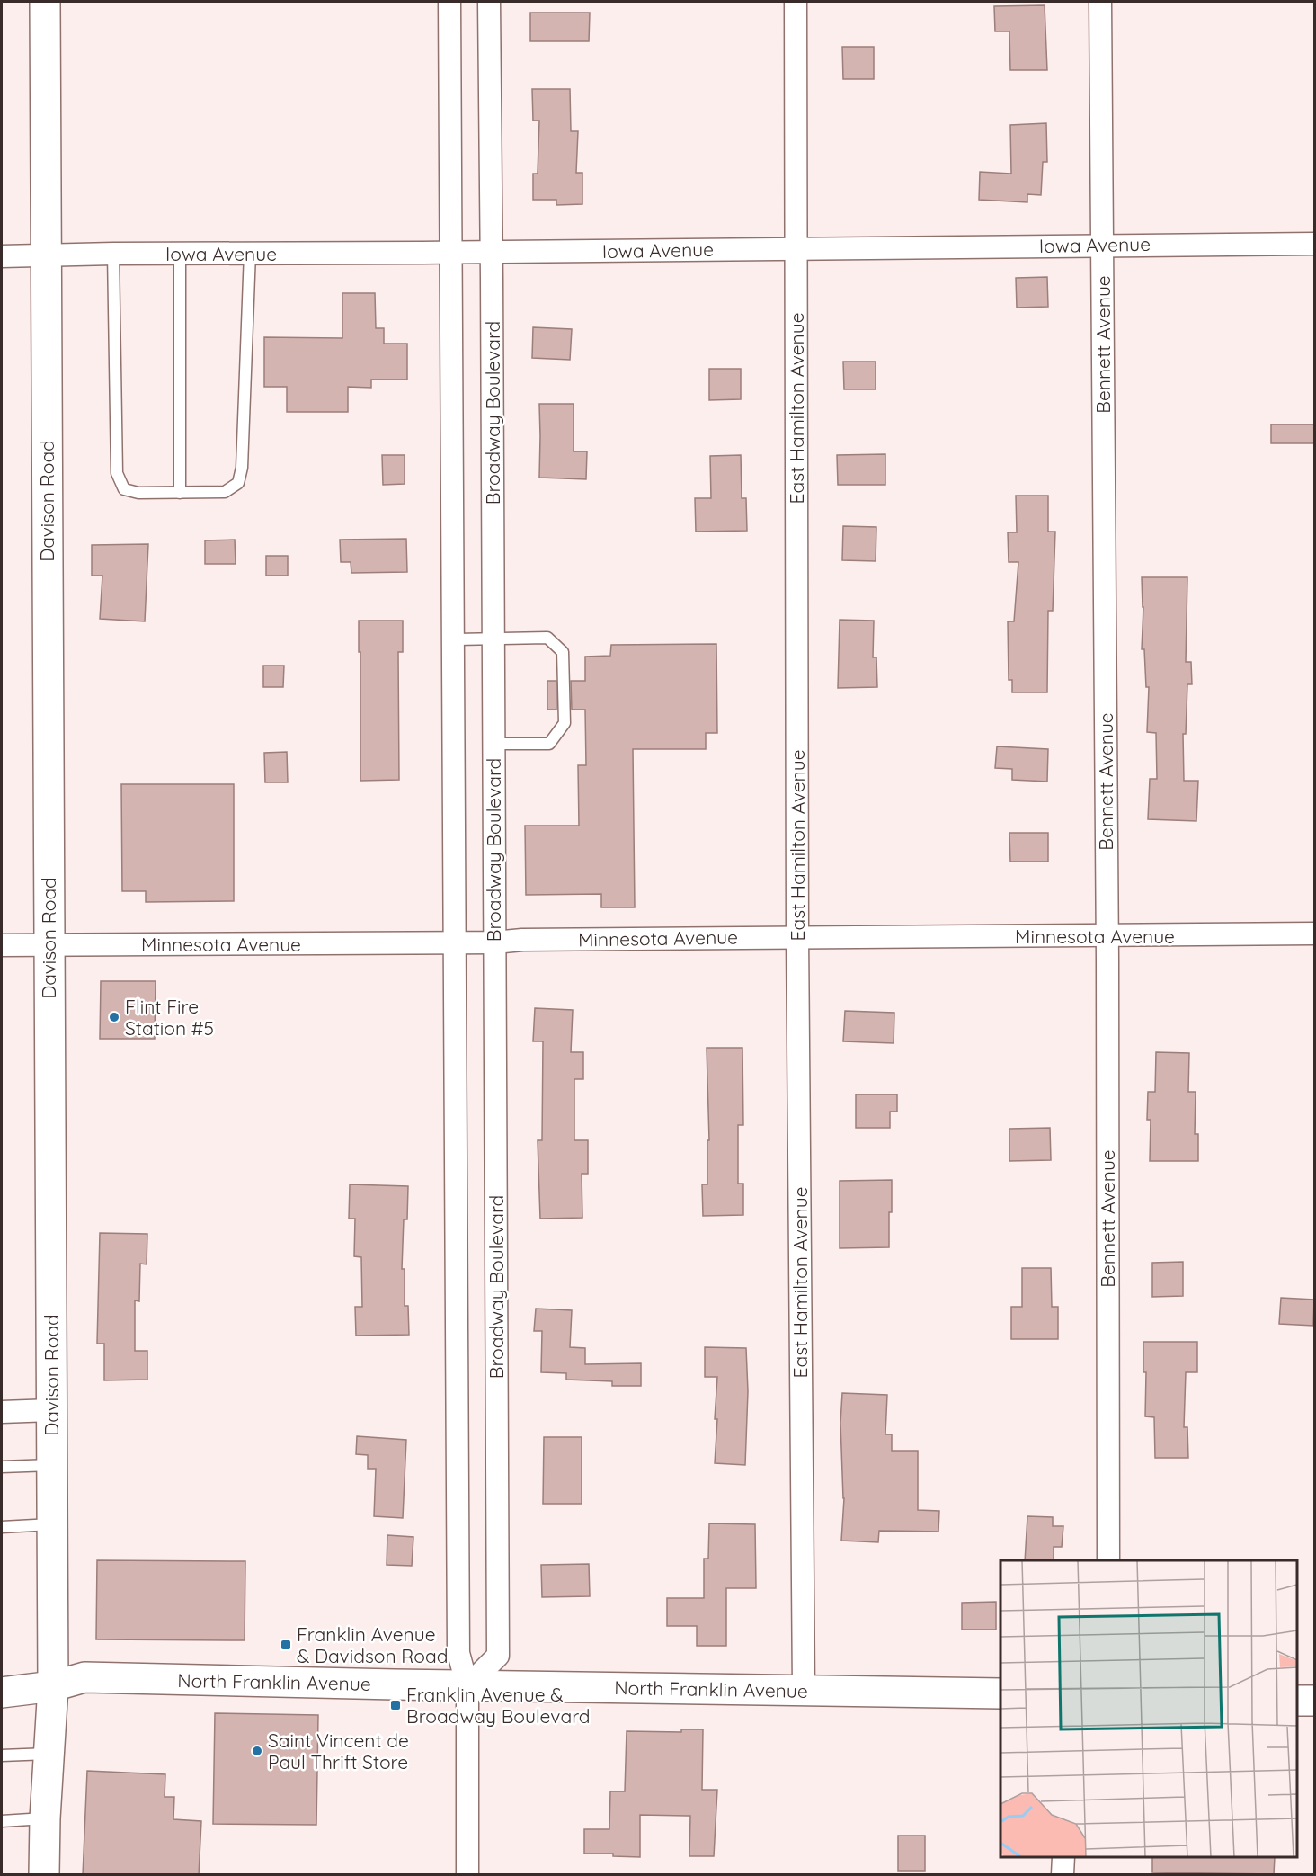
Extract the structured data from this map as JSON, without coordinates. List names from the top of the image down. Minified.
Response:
{"streets":{"main road":["Davison Road","North Franklin Avenue"],"street":["Iowa Avenue","Bennett Avenue","East Hamilton Avenue","Broadway Boulevard","Minnesota Avenue"]},"crossings":[["Iowa Avenue","Bennett Avenue"],["Iowa Avenue","East Hamilton Avenue"],["Iowa Avenue","Broadway Boulevard"],["Iowa Avenue","Davison Road"],["Bennett Avenue","Minnesota Avenue"],["East Hamilton Avenue","Minnesota Avenue"],["East Hamilton Avenue","North Franklin Avenue"],["Broadway Boulevard","Minnesota Avenue"],["Broadway Boulevard","North Franklin Avenue"],["Davison Road","Minnesota Avenue"],["Davison Road","North Franklin Avenue"]],"places":{"other":["Flint Fire Station #5","Saint Vincent de Paul Thrift Store"],"transit":["Franklin Avenue & Davidson Road","Franklin Avenue & Broadway Boulevard"]}}
